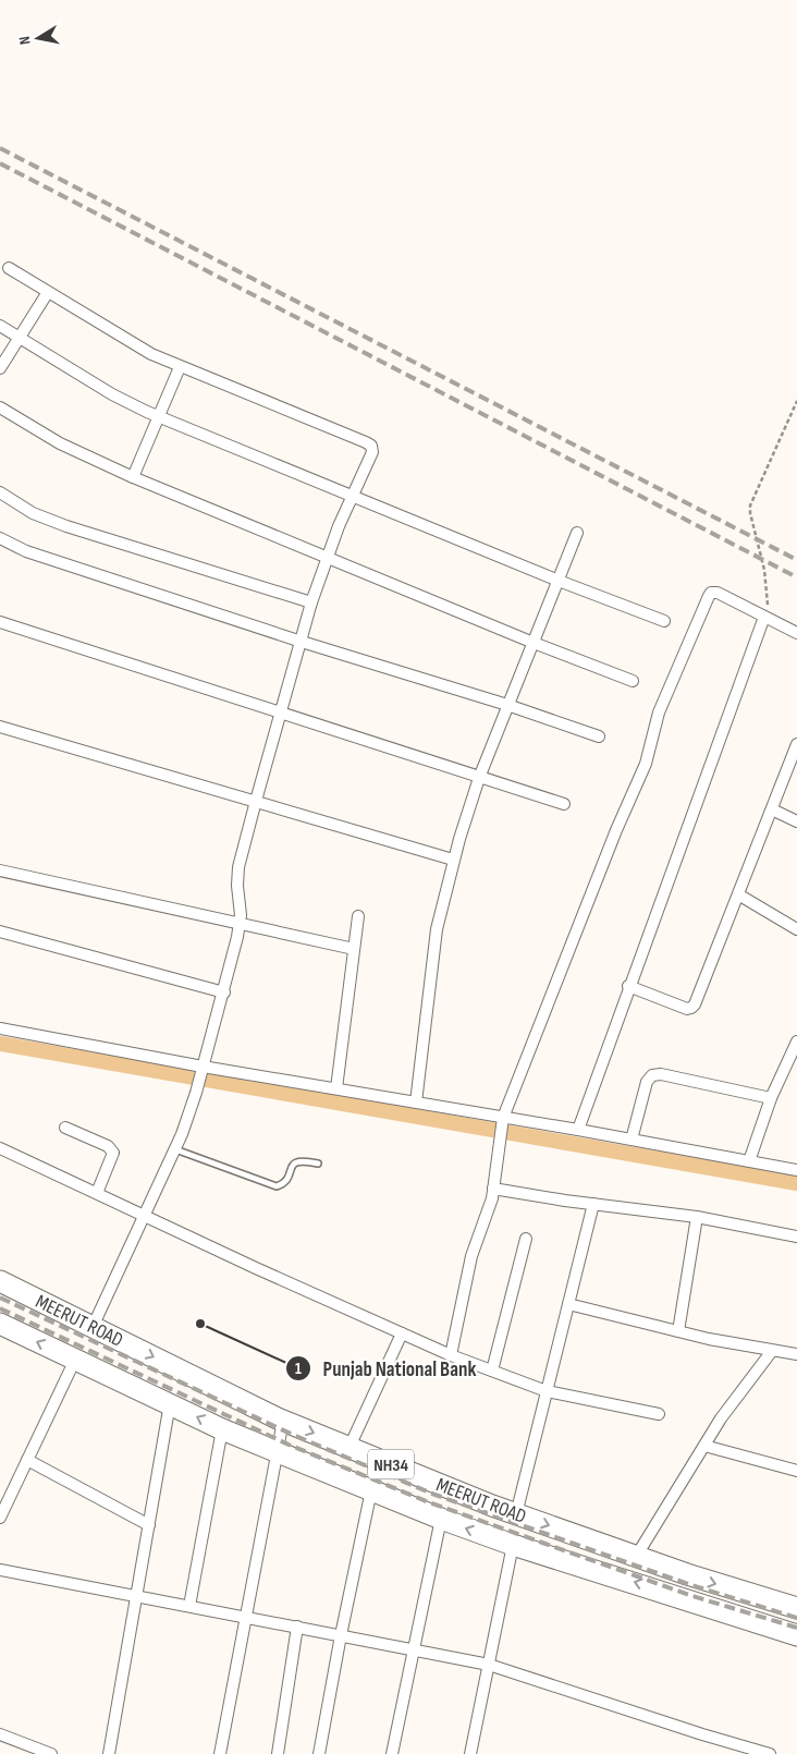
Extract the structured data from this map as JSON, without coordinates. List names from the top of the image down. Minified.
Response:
{"streets":{"highway":["MEERUT ROAD","NH34"]},"places":["Punjab National Bank"],"north":"left"}
